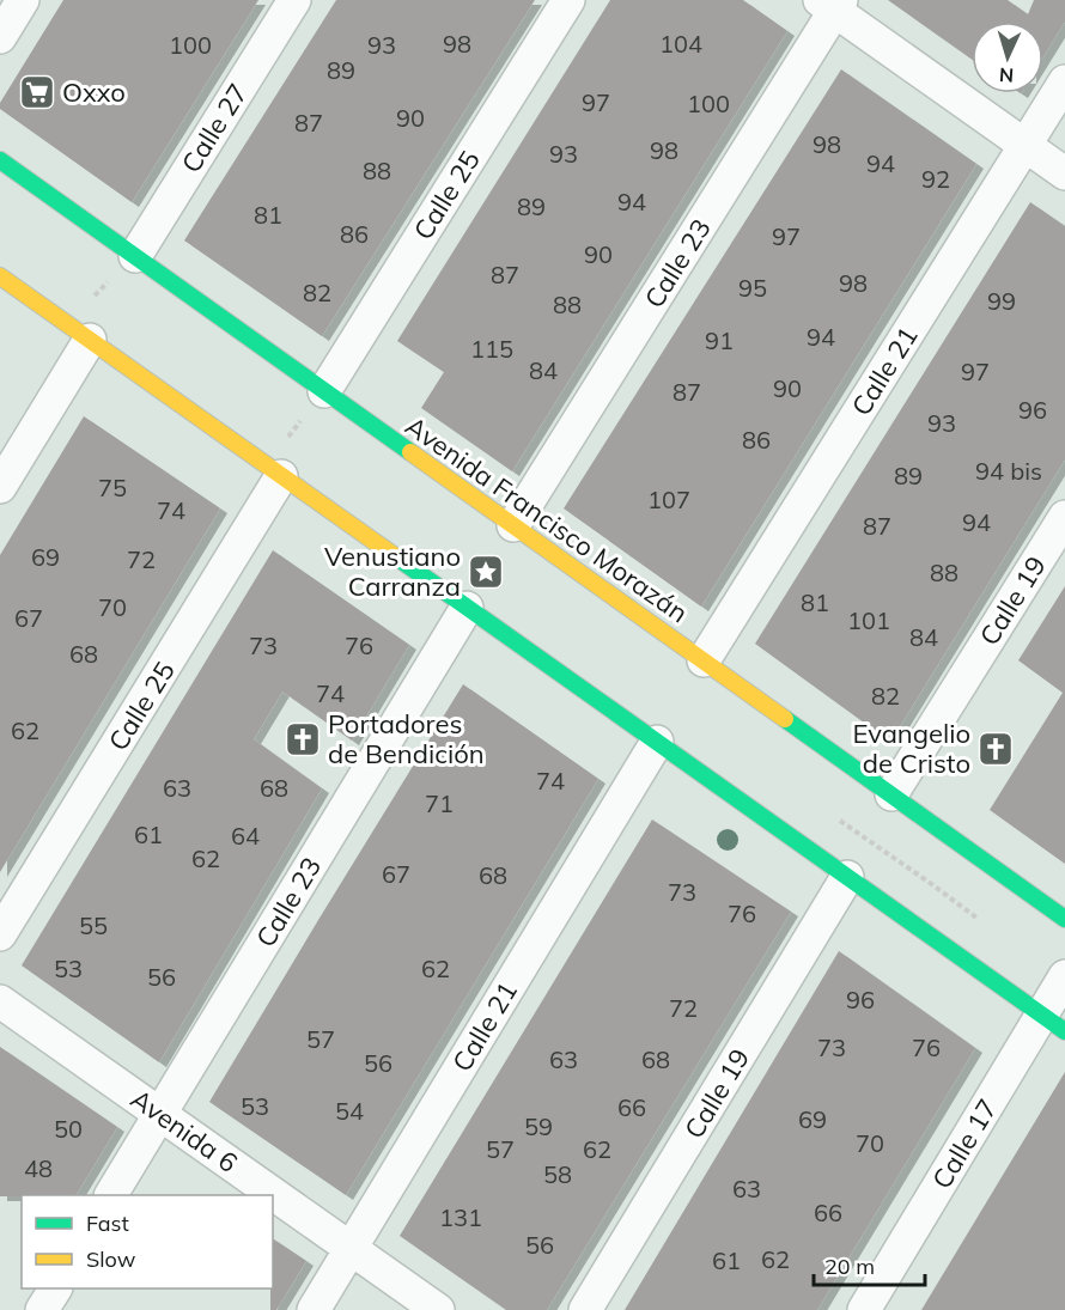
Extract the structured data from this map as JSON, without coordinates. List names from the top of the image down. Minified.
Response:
{"streets":{"main road":["Avenida Francisco Morazán"],"street":["Calle 27","Calle 25","Calle 23","Calle 21","Calle 19","Avenida 6","Calle 17"]},"crossings":[["Calle 27","Avenida Francisco Morazán"],["Calle 25","Avenida Francisco Morazán"],["Calle 23","Avenida Francisco Morazán"],["Calle 23","Avenida 6"],["Calle 21","Avenida Francisco Morazán"],["Calle 21","Avenida 6"],["Avenida Francisco Morazán","Calle 19"]],"places":{"supermarket":["Oxxo"],"place":["Venustiano Carranza"],"church":["Portadores de Bendición","Evangelio de Cristo"]},"house_numbers":["98","104","100","93","89","97","100","90","87","98","98","93","94","88","92","94","89","81","86","97","90","87","98","95","82","99","88","94","91","115","84","97","90","87","96","93","86","94 bis","89","75","107","74","94","87","69","72","88","81","70","67","101","84","73","76","68","74","82","62","74","63","68","71","61","64","62","67","68","73","76","55","53","62","56","96","72","57","73","76","63","68","56","53","66","54","69","59","50","70","57","62","48","58","63","66","131","56","62","61"],"legend":["Fast","Slow"],"scale_bar":"20 m","north":"bottom"}
